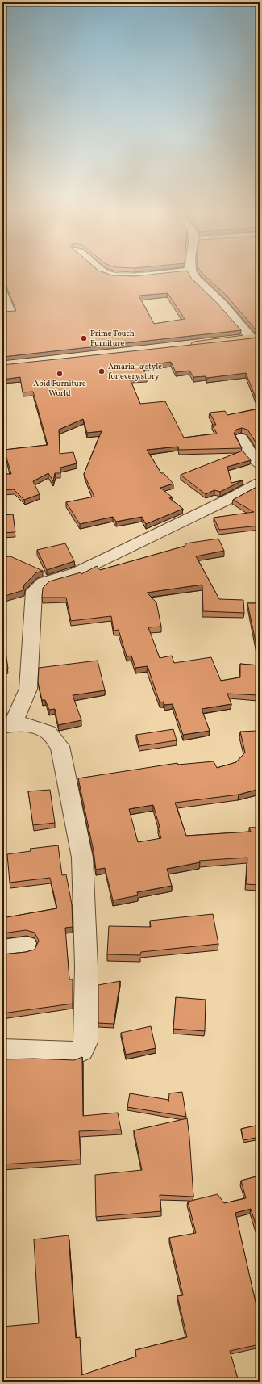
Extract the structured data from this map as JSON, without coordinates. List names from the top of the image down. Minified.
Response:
{"places":["Prime Touch Furniture","Amaria- a style for every story","Abid Furniture World"]}
